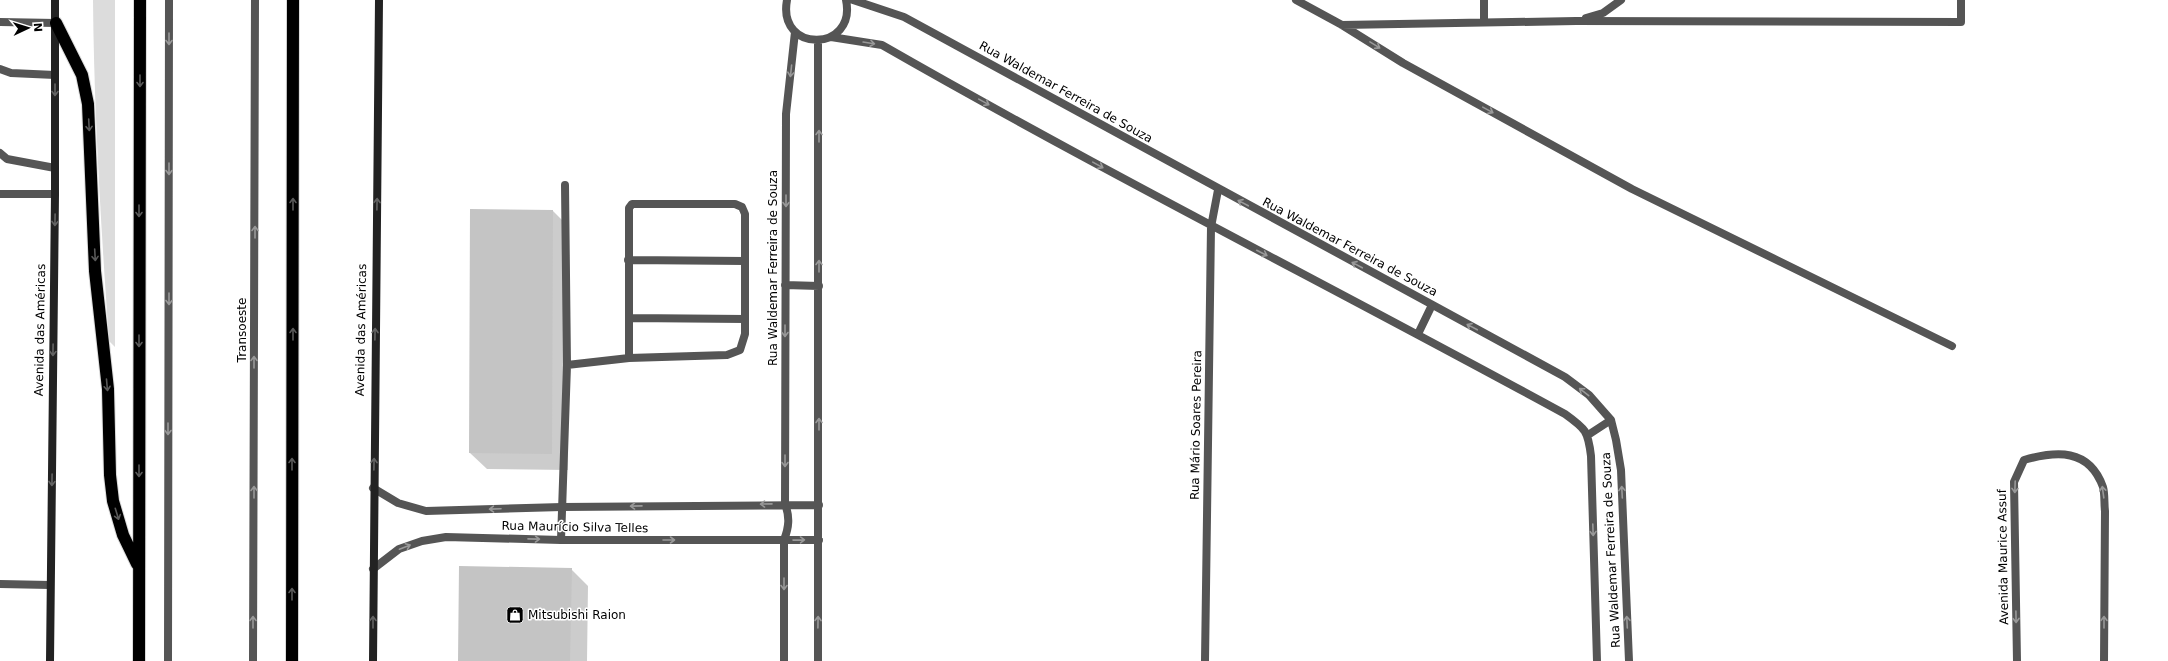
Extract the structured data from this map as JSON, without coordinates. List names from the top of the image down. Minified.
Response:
{"streets":{"main road":["Avenida das Américas"],"street":["Rua Waldemar Ferreira de Souza","Transoeste","Rua Mário Soares Pereira","Rua Maurício Silva Telles","Avenida Maurice Assuf"]},"crossings":[["Rua Waldemar Ferreira de Souza","Rua Mário Soares Pereira"],["Rua Waldemar Ferreira de Souza","Rua Maurício Silva Telles"],["Avenida das Américas","Rua Maurício Silva Telles"]],"one_way":["Transoeste"],"places":{"shop":["Mitsubishi Raion"]},"north":"right"}
